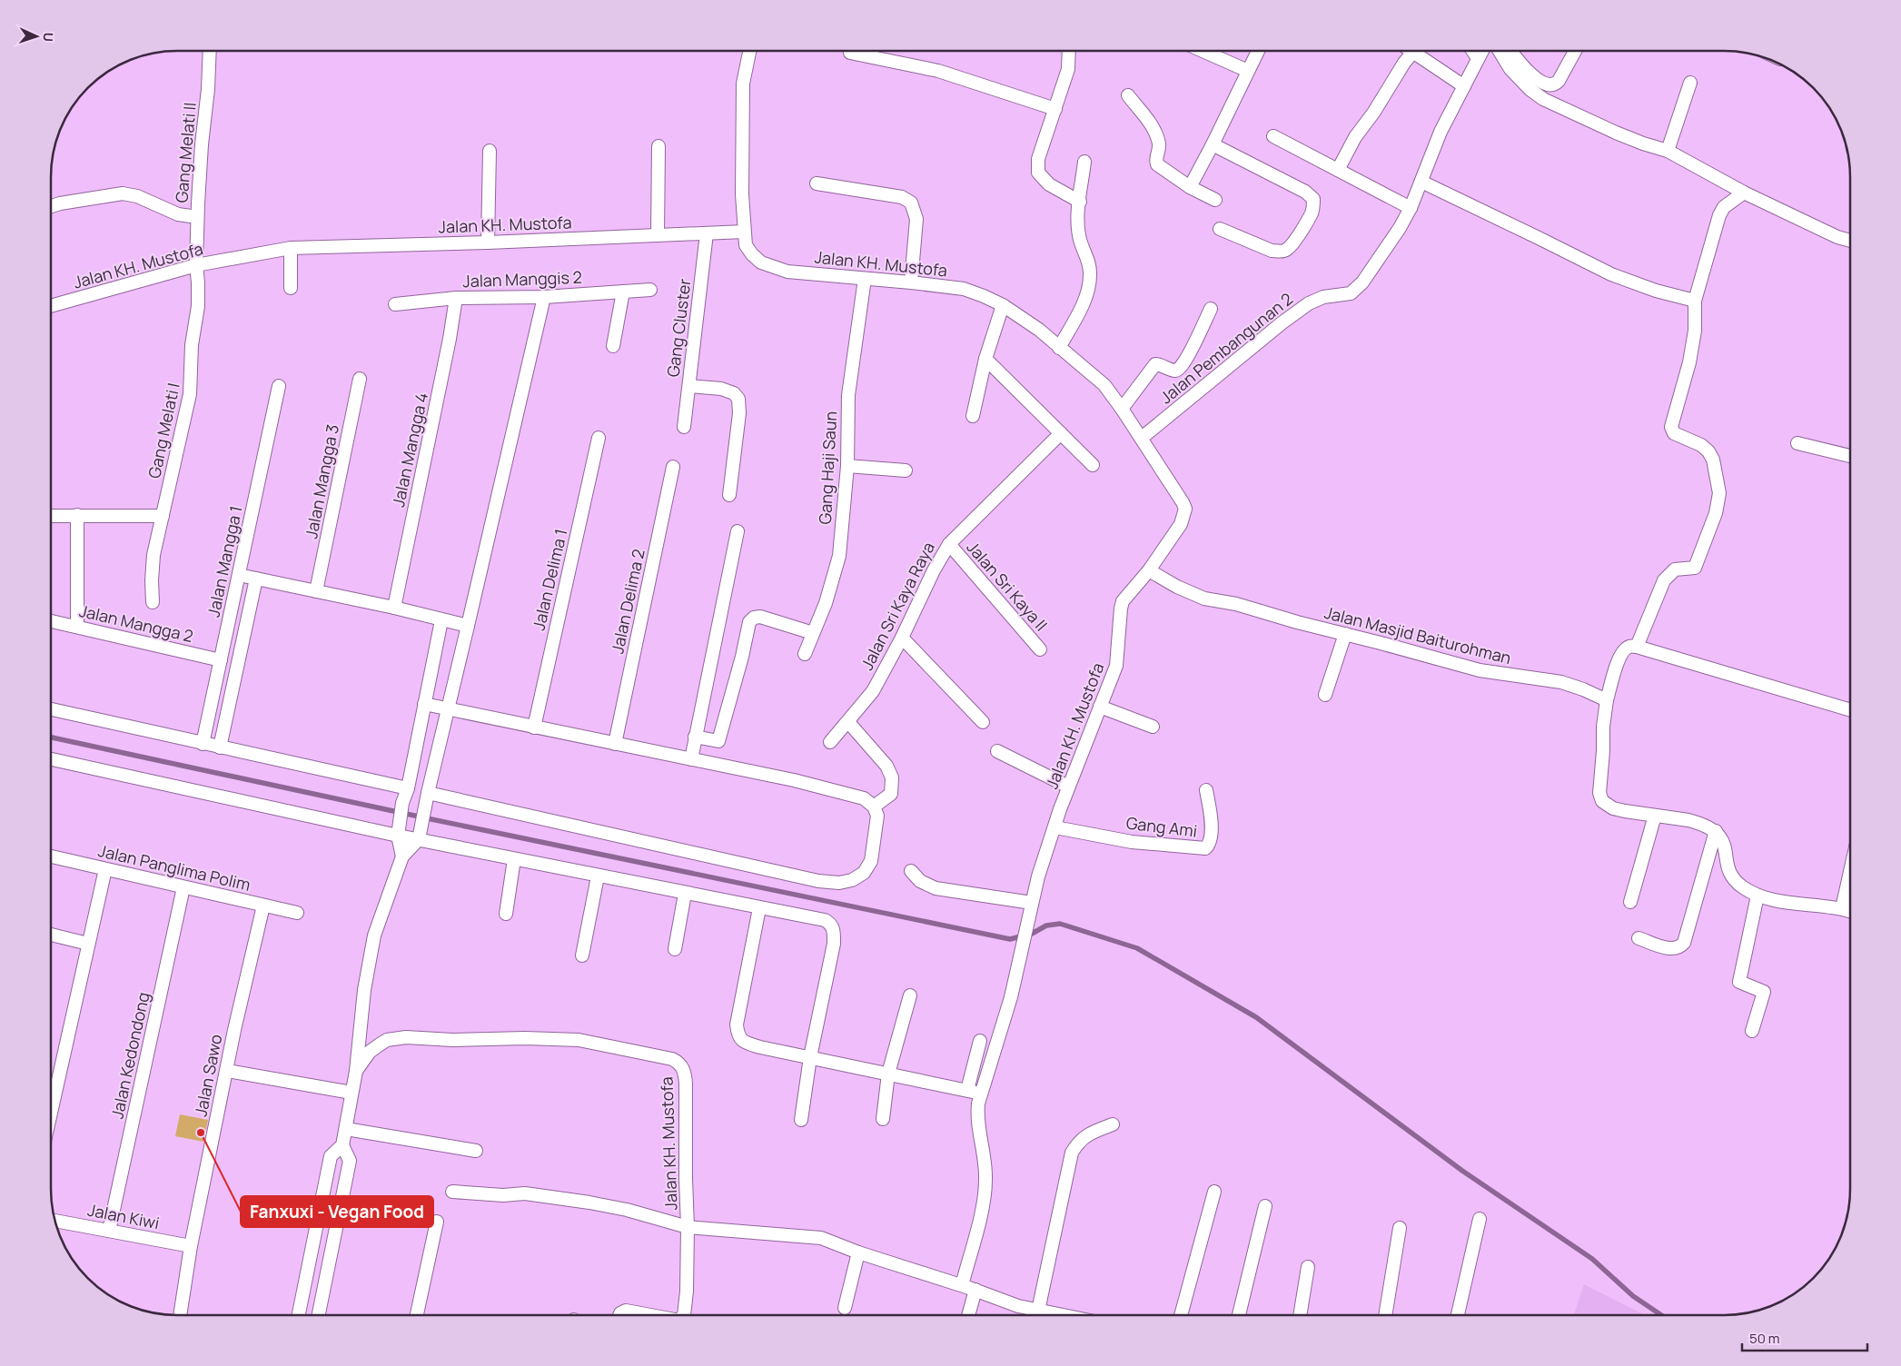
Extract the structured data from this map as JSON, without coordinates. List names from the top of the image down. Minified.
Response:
{"streets":{"street":["Gang Melati II","Jalan KH. Mustofa","Jalan Manggis 2","Gang Cluster","Jalan Pembangunan 2","Gang Melati I","Jalan Mangga 4","Gang Haji Saun","Jalan Mangga 3","Jalan Mangga 1","Jalan Delima 1","Jalan Sri Kaya II","Jalan Delima 2","Jalan Sri Kaya Raya","Jalan Mangga 2","Jalan Masjid Baiturohman","Gang Ami","Jalan Panglima Polim","Jalan Kedondong","Jalan Sawo","Jalan Kiwi"]},"crossings":[["Gang Melati II","Jalan KH. Mustofa"],["Gang Melati II","Gang Melati I"],["Jalan KH. Mustofa","Gang Cluster"],["Jalan KH. Mustofa","Jalan Pembangunan 2"],["Jalan KH. Mustofa","Gang Melati I"],["Jalan KH. Mustofa","Gang Haji Saun"],["Jalan KH. Mustofa","Jalan Masjid Baiturohman"],["Jalan KH. Mustofa","Gang Ami"],["Jalan Manggis 2","Jalan Mangga 4"],["Jalan Mangga 1","Jalan Mangga 2"],["Jalan Sri Kaya II","Jalan Sri Kaya Raya"],["Jalan Panglima Polim","Jalan Kedondong"],["Jalan Panglima Polim","Jalan Sawo"],["Jalan Kedondong","Jalan Kiwi"],["Jalan Sawo","Jalan Kiwi"]],"places":["Fanxuxi - Vegan Food"],"scale_bar":"50 m","north":"right"}
